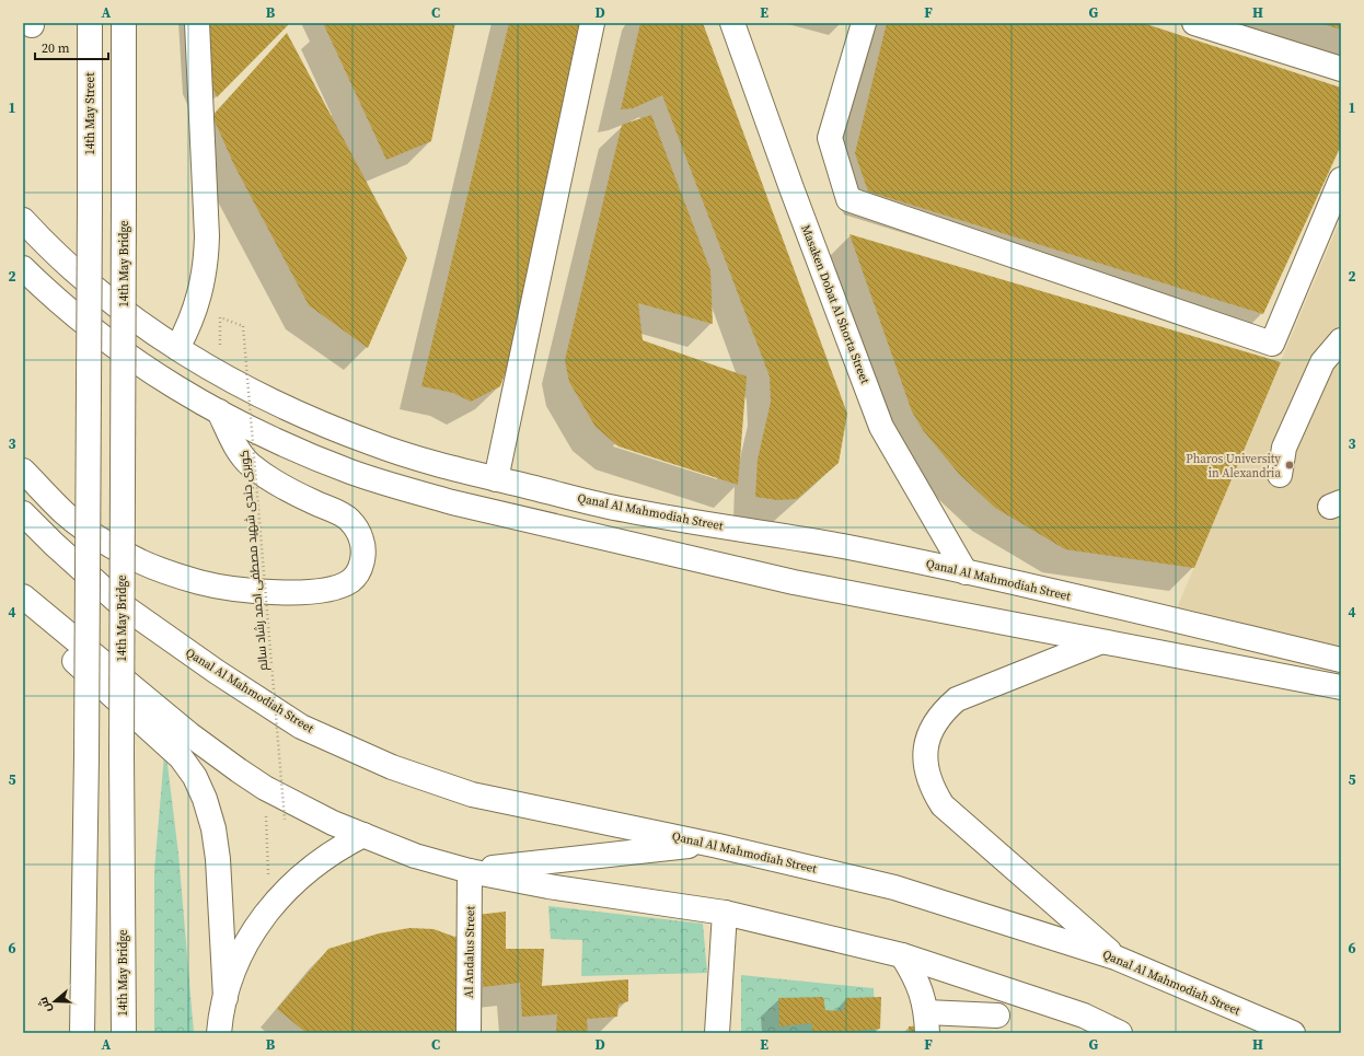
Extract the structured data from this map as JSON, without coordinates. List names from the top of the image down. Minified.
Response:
{"streets":{"main road":["14th May Street","14th May Bridge","Masaken Dobat Al Shorta Street","Qanal Al Mahmodiah Street","Al Andalus Street"],"path":["كوبرى جندى شهيد مصطفى احمد رشاد سالم"]},"crossings":[["Masaken Dobat Al Shorta Street","Qanal Al Mahmodiah Street"]],"places":["Pharos University in Alexandria"],"scale_bar":"20 m","north":"left","grid":{"columns":["A","B","C","D","E","F","G","H"],"rows":["1","2","3","4","5","6"]}}
